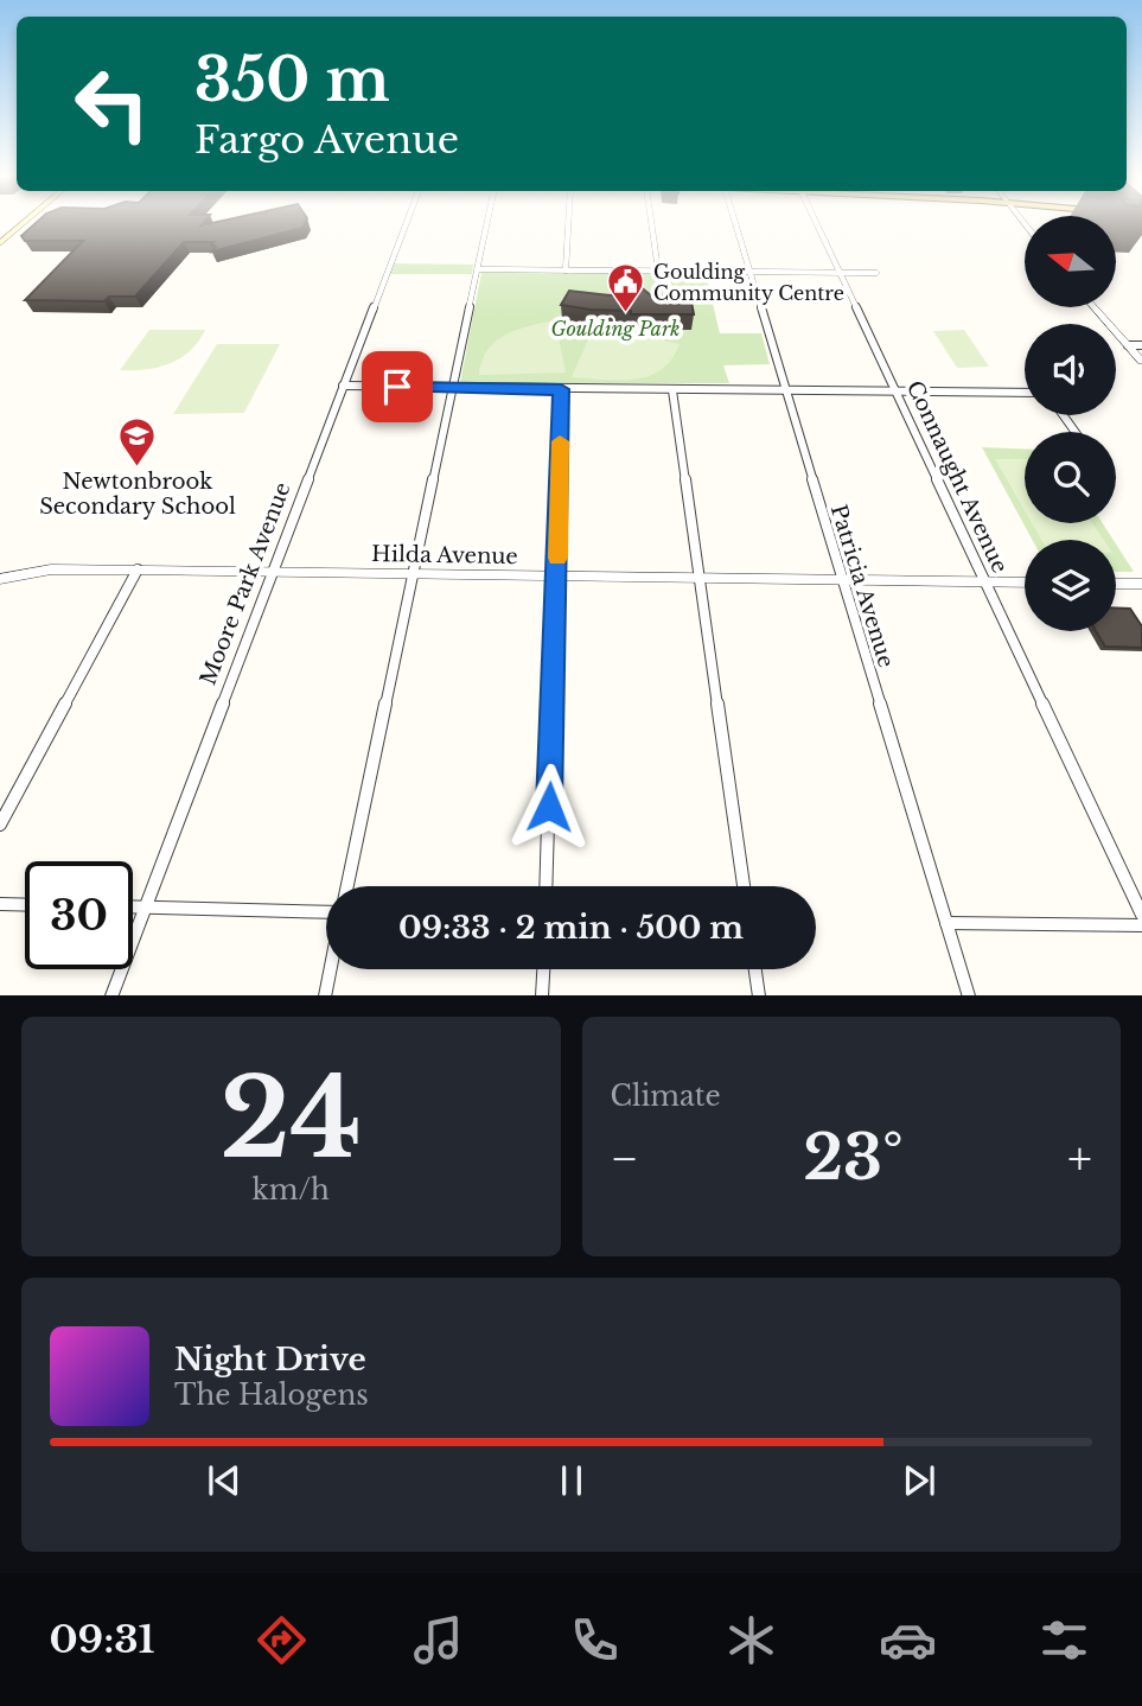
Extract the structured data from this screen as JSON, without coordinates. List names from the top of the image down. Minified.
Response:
{"streets":{"street":["Connaught Avenue","Hilda Avenue","Moore Park Avenue","Patricia Avenue"]},"crossings":[["Connaught Avenue","Hilda Avenue"],["Hilda Avenue","Moore Park Avenue"],["Hilda Avenue","Patricia Avenue"]],"parks":["Goulding Park"],"places":{"public building":["Goulding Community Centre"],"school or university":["Newtonbrook Secondary School"]},"north":"left","page":{"turn":["350 m","Fargo Avenue"],"limit":"30","trip":"09:33 · 2 min · 500 m","tile":[["24","km/h"],"Climate"],"heat":["−","23°","+"],"song":["Night Drive","The Halogens"],"tabs":"09:31"}}
